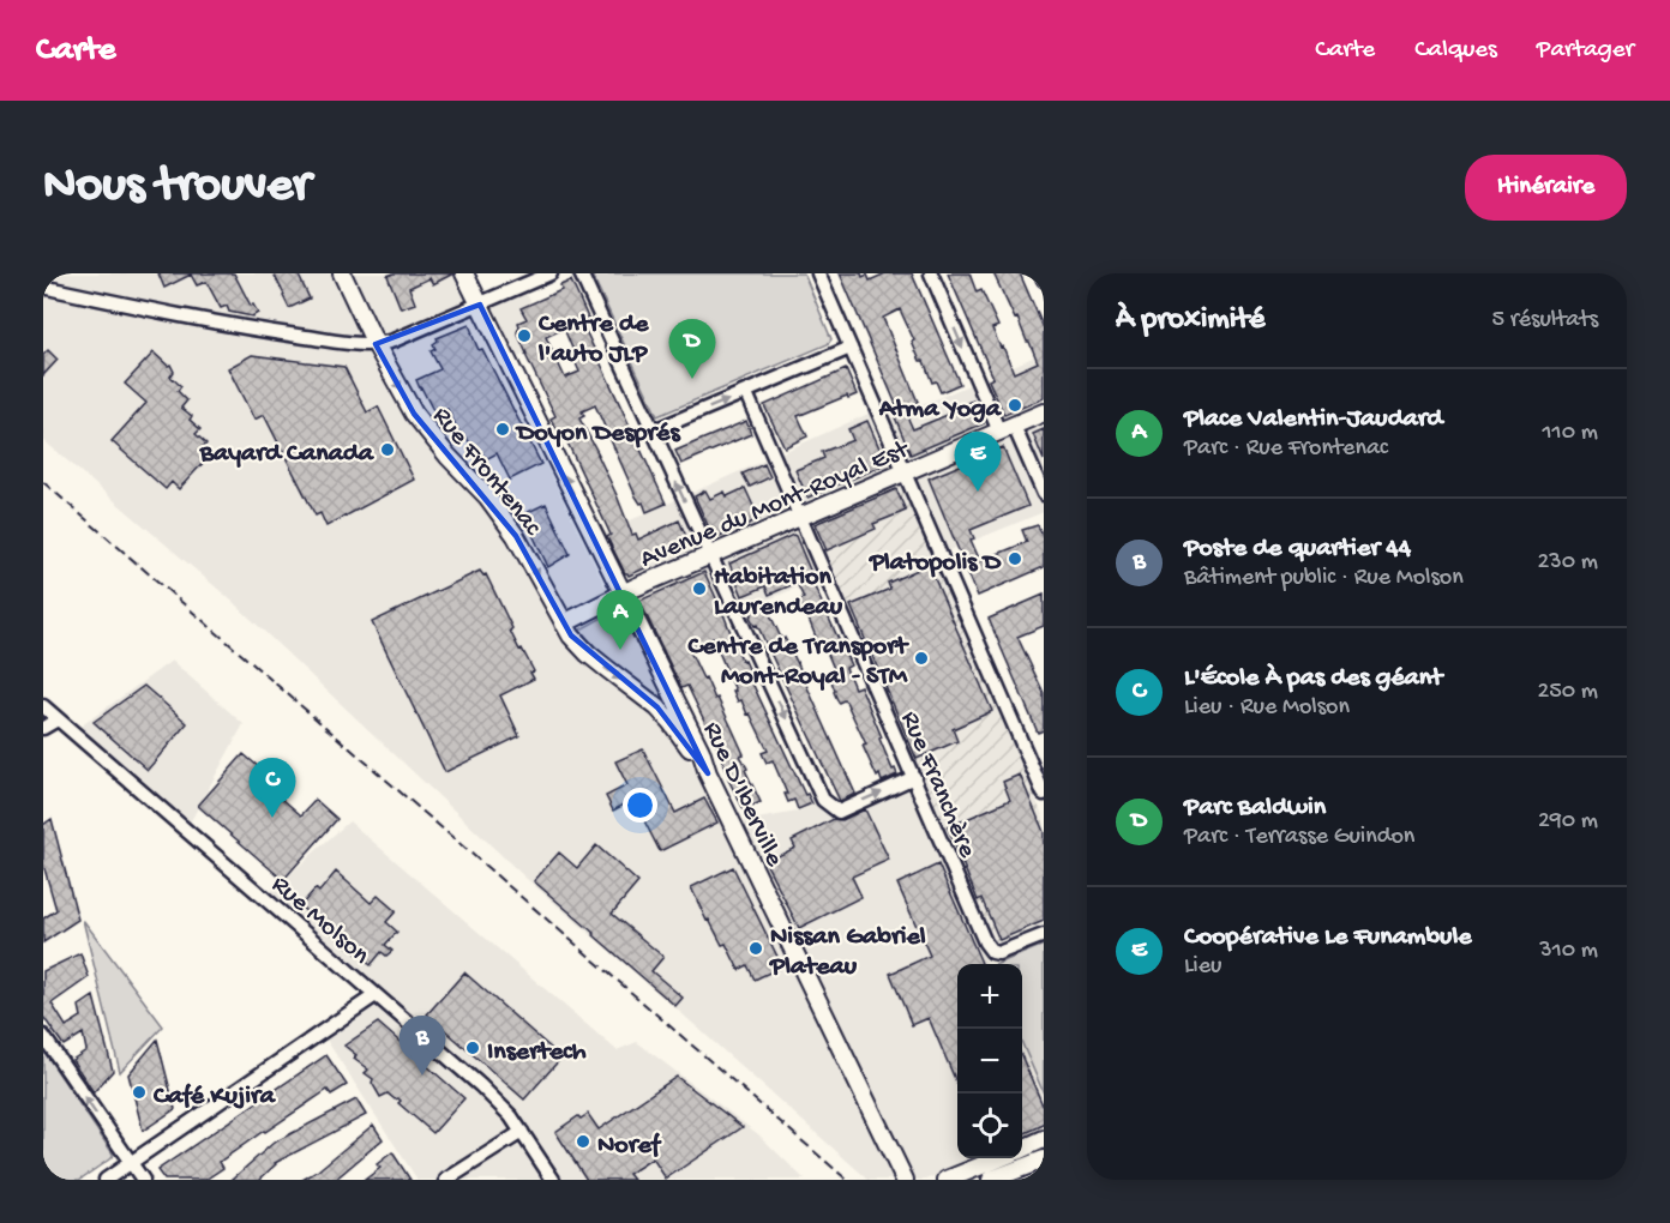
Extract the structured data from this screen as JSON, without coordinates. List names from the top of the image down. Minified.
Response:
{"streets":{"main road":["Rue Frontenac","Avenue du Mont-Royal Est","Rue D'Iberville"],"street":["Rue Franchère","Rue Molson"]},"crossings":[["Rue Frontenac","Avenue du Mont-Royal Est"],["Rue Frontenac","Rue D'Iberville"],["Avenue du Mont-Royal Est","Rue Franchère"],["Avenue du Mont-Royal Est","Rue D'Iberville"]],"one_way":["Rue Frontenac"],"places":["Centre de l'auto JLP","Atma Yoga","Doyon Després","Bayard Canada","Platopolis D","Habitation Laurendeau","Centre de Transport Mont-Royal - STM","Nissan Gabriel Plateau","Insertech","Café Kujira","Noref"],"page":{"header":"Carte","nav":["Carte","Calques","Partager"],"buttons":"Itinéraire","title":"Nous trouver","heading":["À proximité","5 résultats"],"pins":["D","E","A","C","B"],"list":[{"mark":"A","name":"Place Valentin-Jaudard","note":"Parc · Rue Frontenac","value":"110 m"},{"mark":"B","name":"Poste de quartier 44","note":"Bâtiment public · Rue Molson","value":"230 m"},{"mark":"C","name":"L'École À pas des géant","note":"Lieu · Rue Molson","value":"250 m"},{"mark":"D","name":"Parc Baldwin","note":"Parc · Terrasse Guindon","value":"290 m"},{"mark":"E","name":"Coopérative Le Funambule","note":"Lieu","value":"310 m"}],"map_buttons":["+","−"]}}
